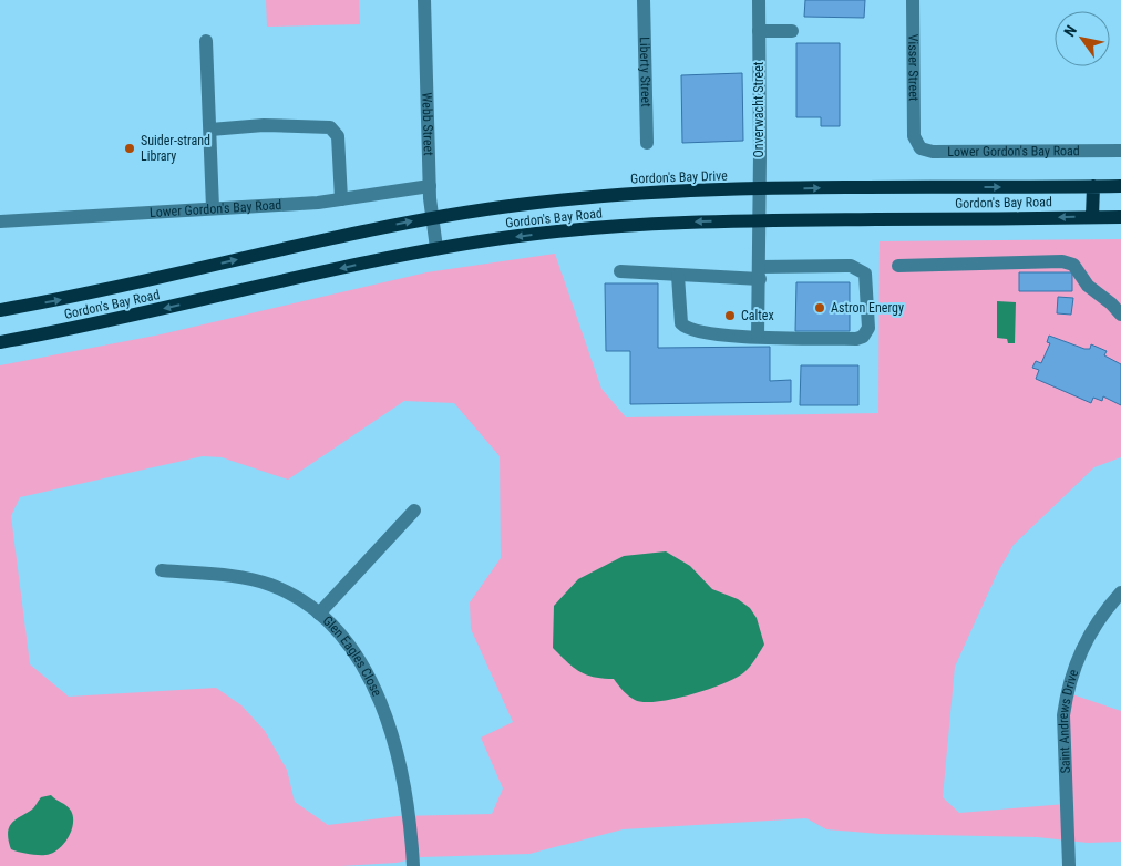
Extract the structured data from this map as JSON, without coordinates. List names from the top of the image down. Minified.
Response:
{"streets":{"main road":["Gordon's Bay Drive","Gordon's Bay Road"],"street":["Visser Street","Liberty Street","Onverwacht Street","Webb Street","Lower Gordon's Bay Road","Glen Eagles Close","Saint Andrews Drive"]},"crossings":[["Visser Street","Lower Gordon's Bay Road"],["Onverwacht Street","Gordon's Bay Drive"],["Onverwacht Street","Gordon's Bay Road"],["Webb Street","Lower Gordon's Bay Road"],["Webb Street","Gordon's Bay Road"],["Gordon's Bay Drive","Gordon's Bay Road"]],"places":["Suider-strand Library","Astron Energy","Caltex"],"north":"top left"}
